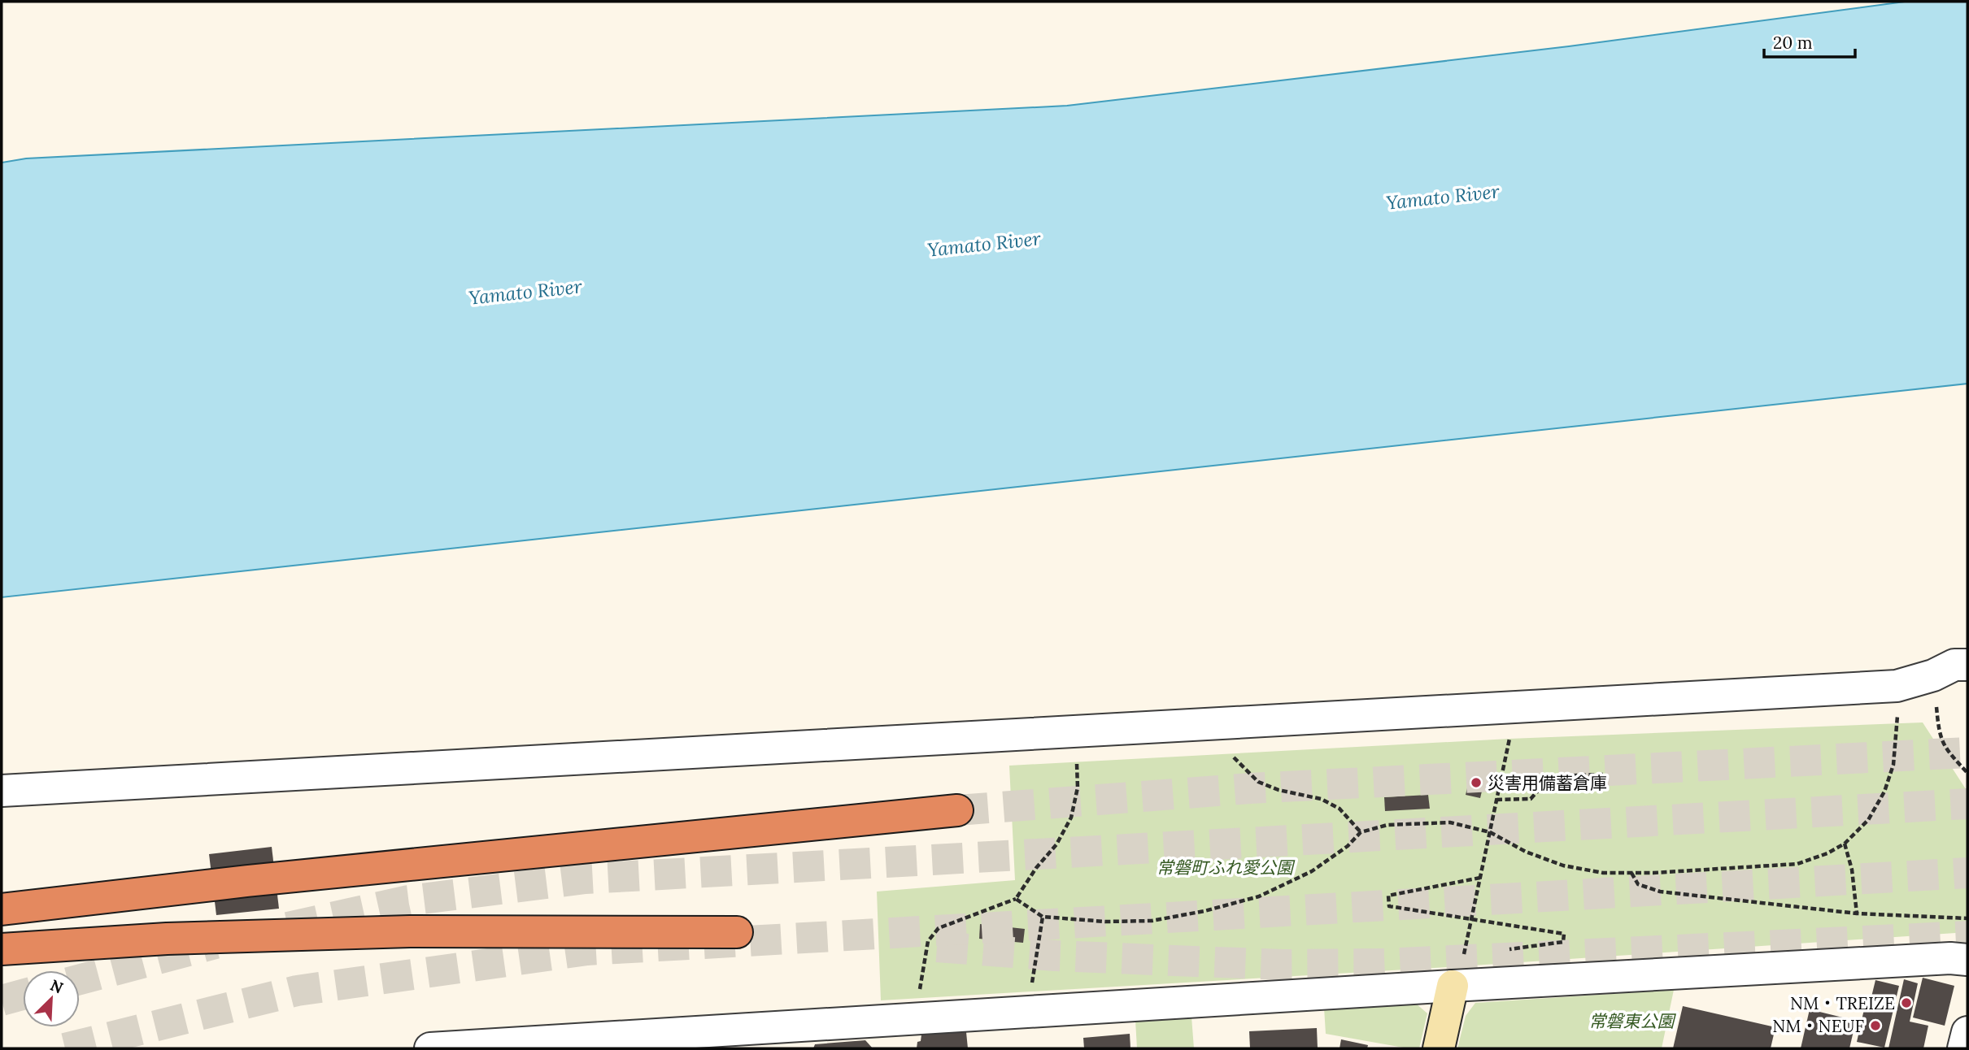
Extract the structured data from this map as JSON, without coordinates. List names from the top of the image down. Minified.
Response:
{"water":["Yamato River"],"parks":["常磐町ふれ愛公園","常磐東公園"],"places":["災害用備蓄倉庫","NM・TREIZE","NM・NEUF"],"scale_bar":"20 m","north":"top right"}
